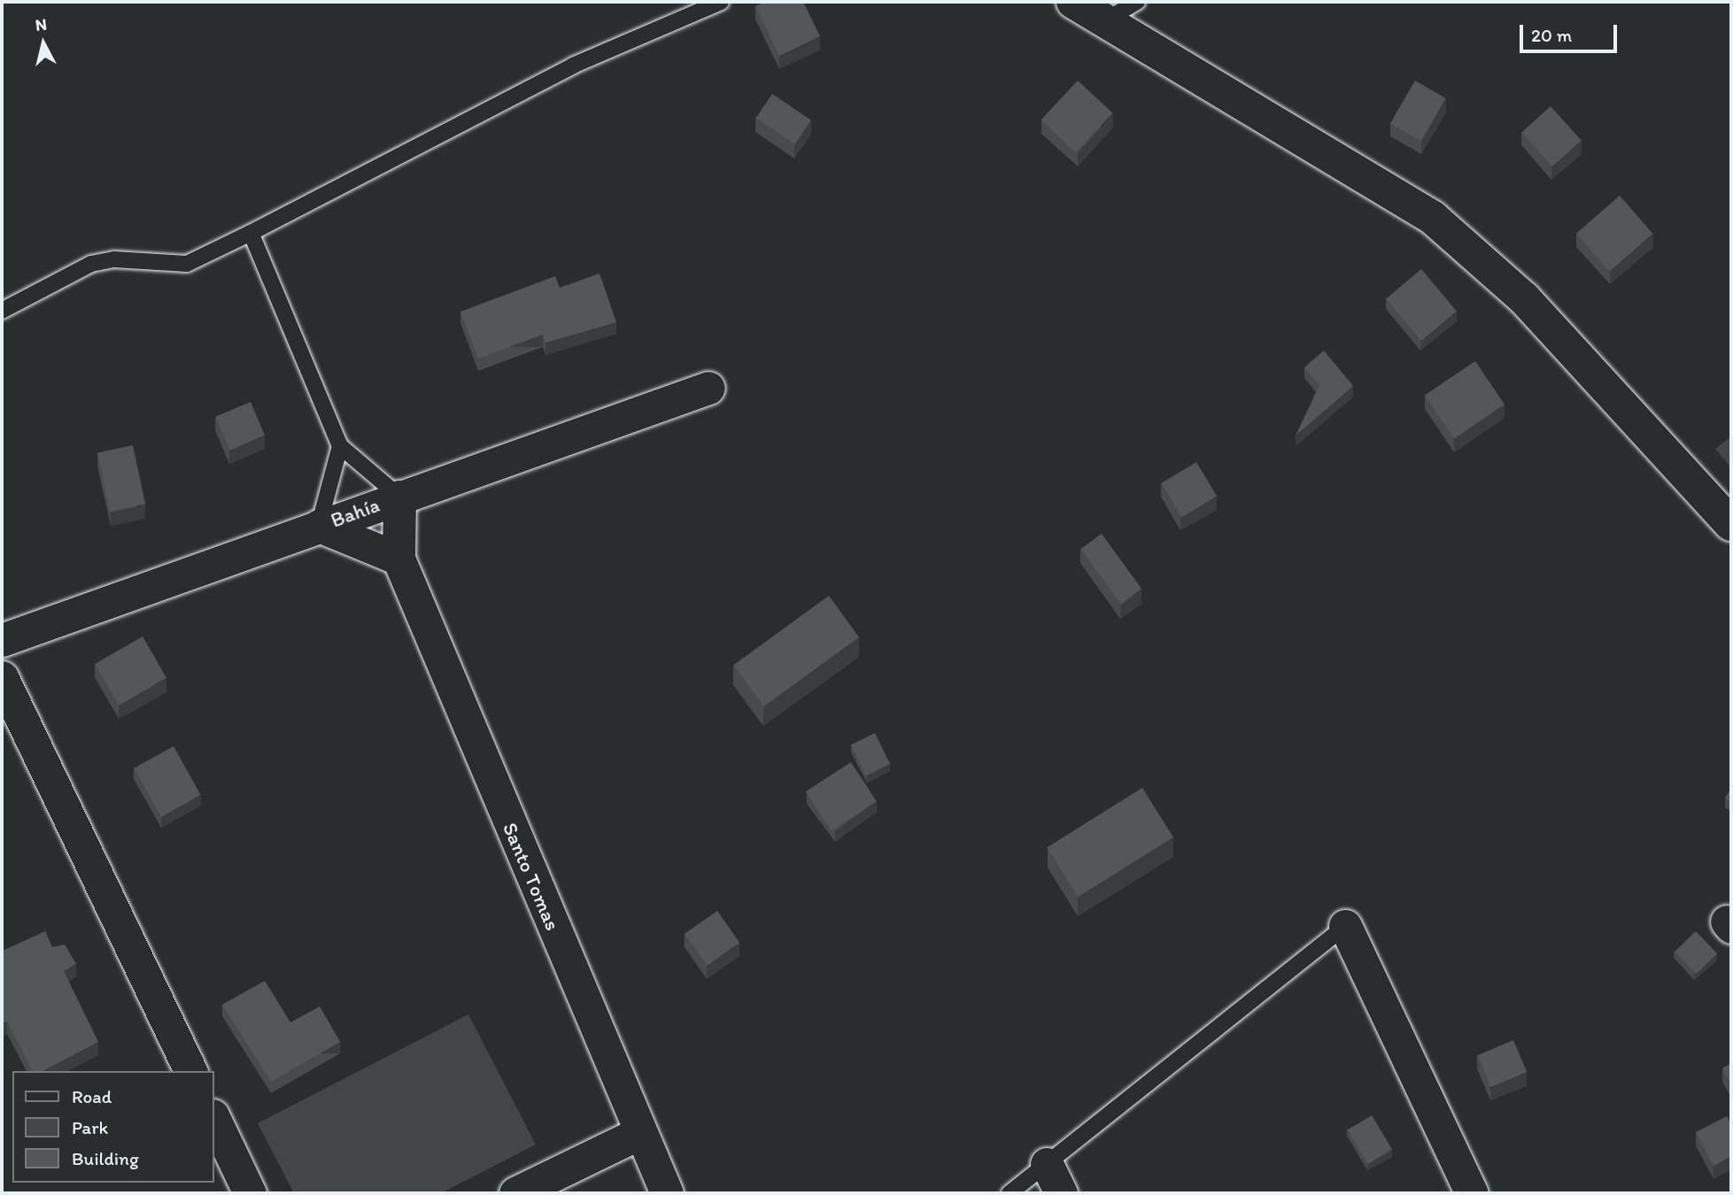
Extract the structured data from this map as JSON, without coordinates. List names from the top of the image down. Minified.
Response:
{"streets":{"street":["Bahía","Santo Tomas"]},"crossings":[["Bahía","Santo Tomas"]],"legend":["Road","Park","Building"],"scale_bar":"20 m","north":"top"}
